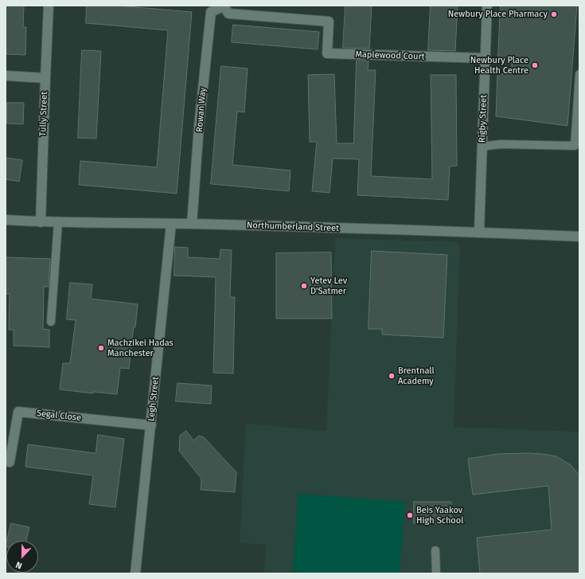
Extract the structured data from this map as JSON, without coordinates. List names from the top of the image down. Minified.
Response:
{"streets":{"street":["Maplewood Court","Rowan Way","Tully Street","Rigby Street","Northumberland Street","Legh Street","Segal Close"]},"crossings":[["Maplewood Court","Rowan Way"],["Maplewood Court","Rigby Street"],["Rowan Way","Northumberland Street"],["Tully Street","Northumberland Street"],["Rigby Street","Northumberland Street"],["Northumberland Street","Legh Street"],["Legh Street","Segal Close"]],"places":["Newbury Place Pharmacy","Newbury Place Health Centre","Yetev Lev D'Satmer","Machzikei Hadas Manchester","Brentnall Academy","Beis Yaakov High School"],"north":"bottom"}
